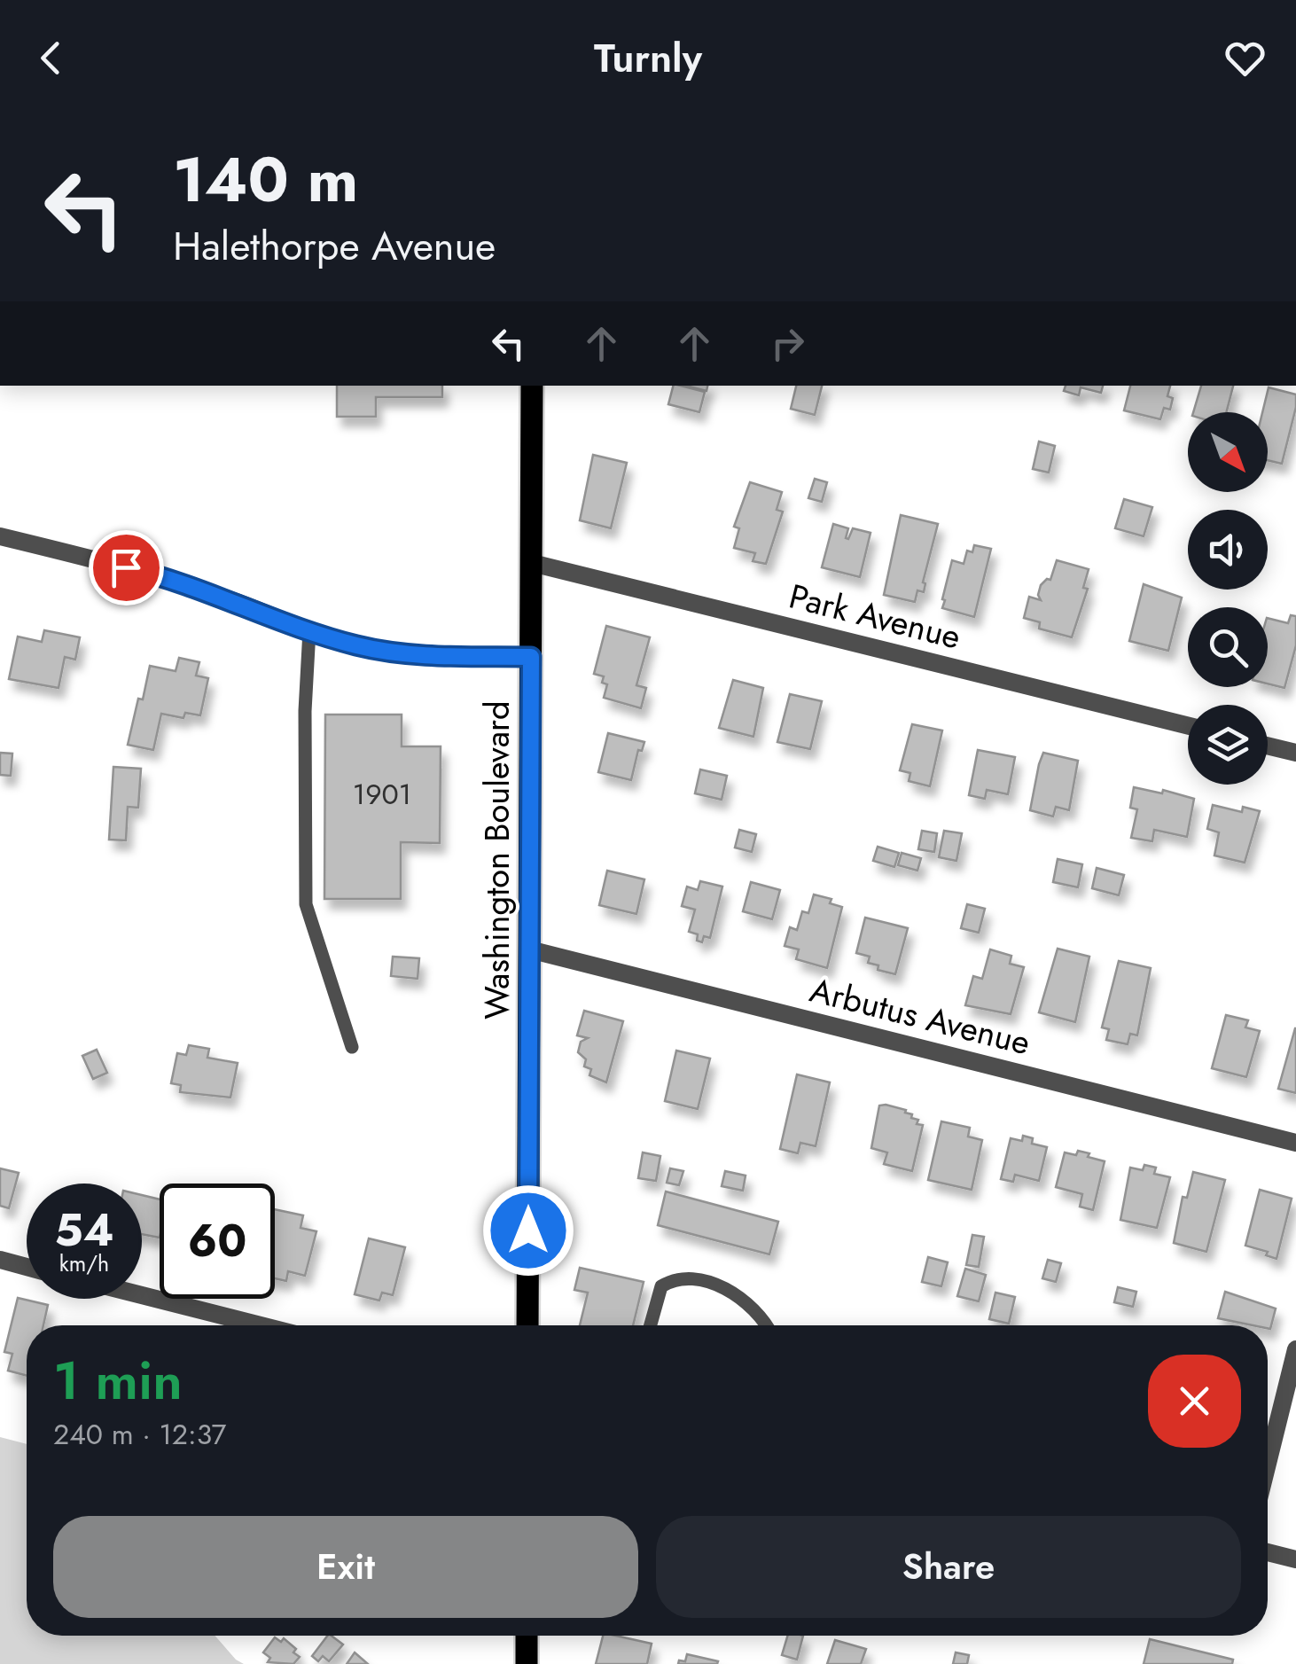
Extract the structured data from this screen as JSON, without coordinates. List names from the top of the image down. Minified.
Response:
{"streets":{"main road":["Washington Boulevard"],"street":["Park Avenue","Arbutus Avenue"]},"crossings":[["Park Avenue","Washington Boulevard"],["Washington Boulevard","Arbutus Avenue"]],"house_numbers":["1901"],"north":"bottom right","page":{"header":"Turnly","turn":["140 m","Halethorpe Avenue"],"speed":"54 km/h","limit":"60","heading":["1 min","240 m · 12:37"],"buttons":["Exit","Share"]}}
